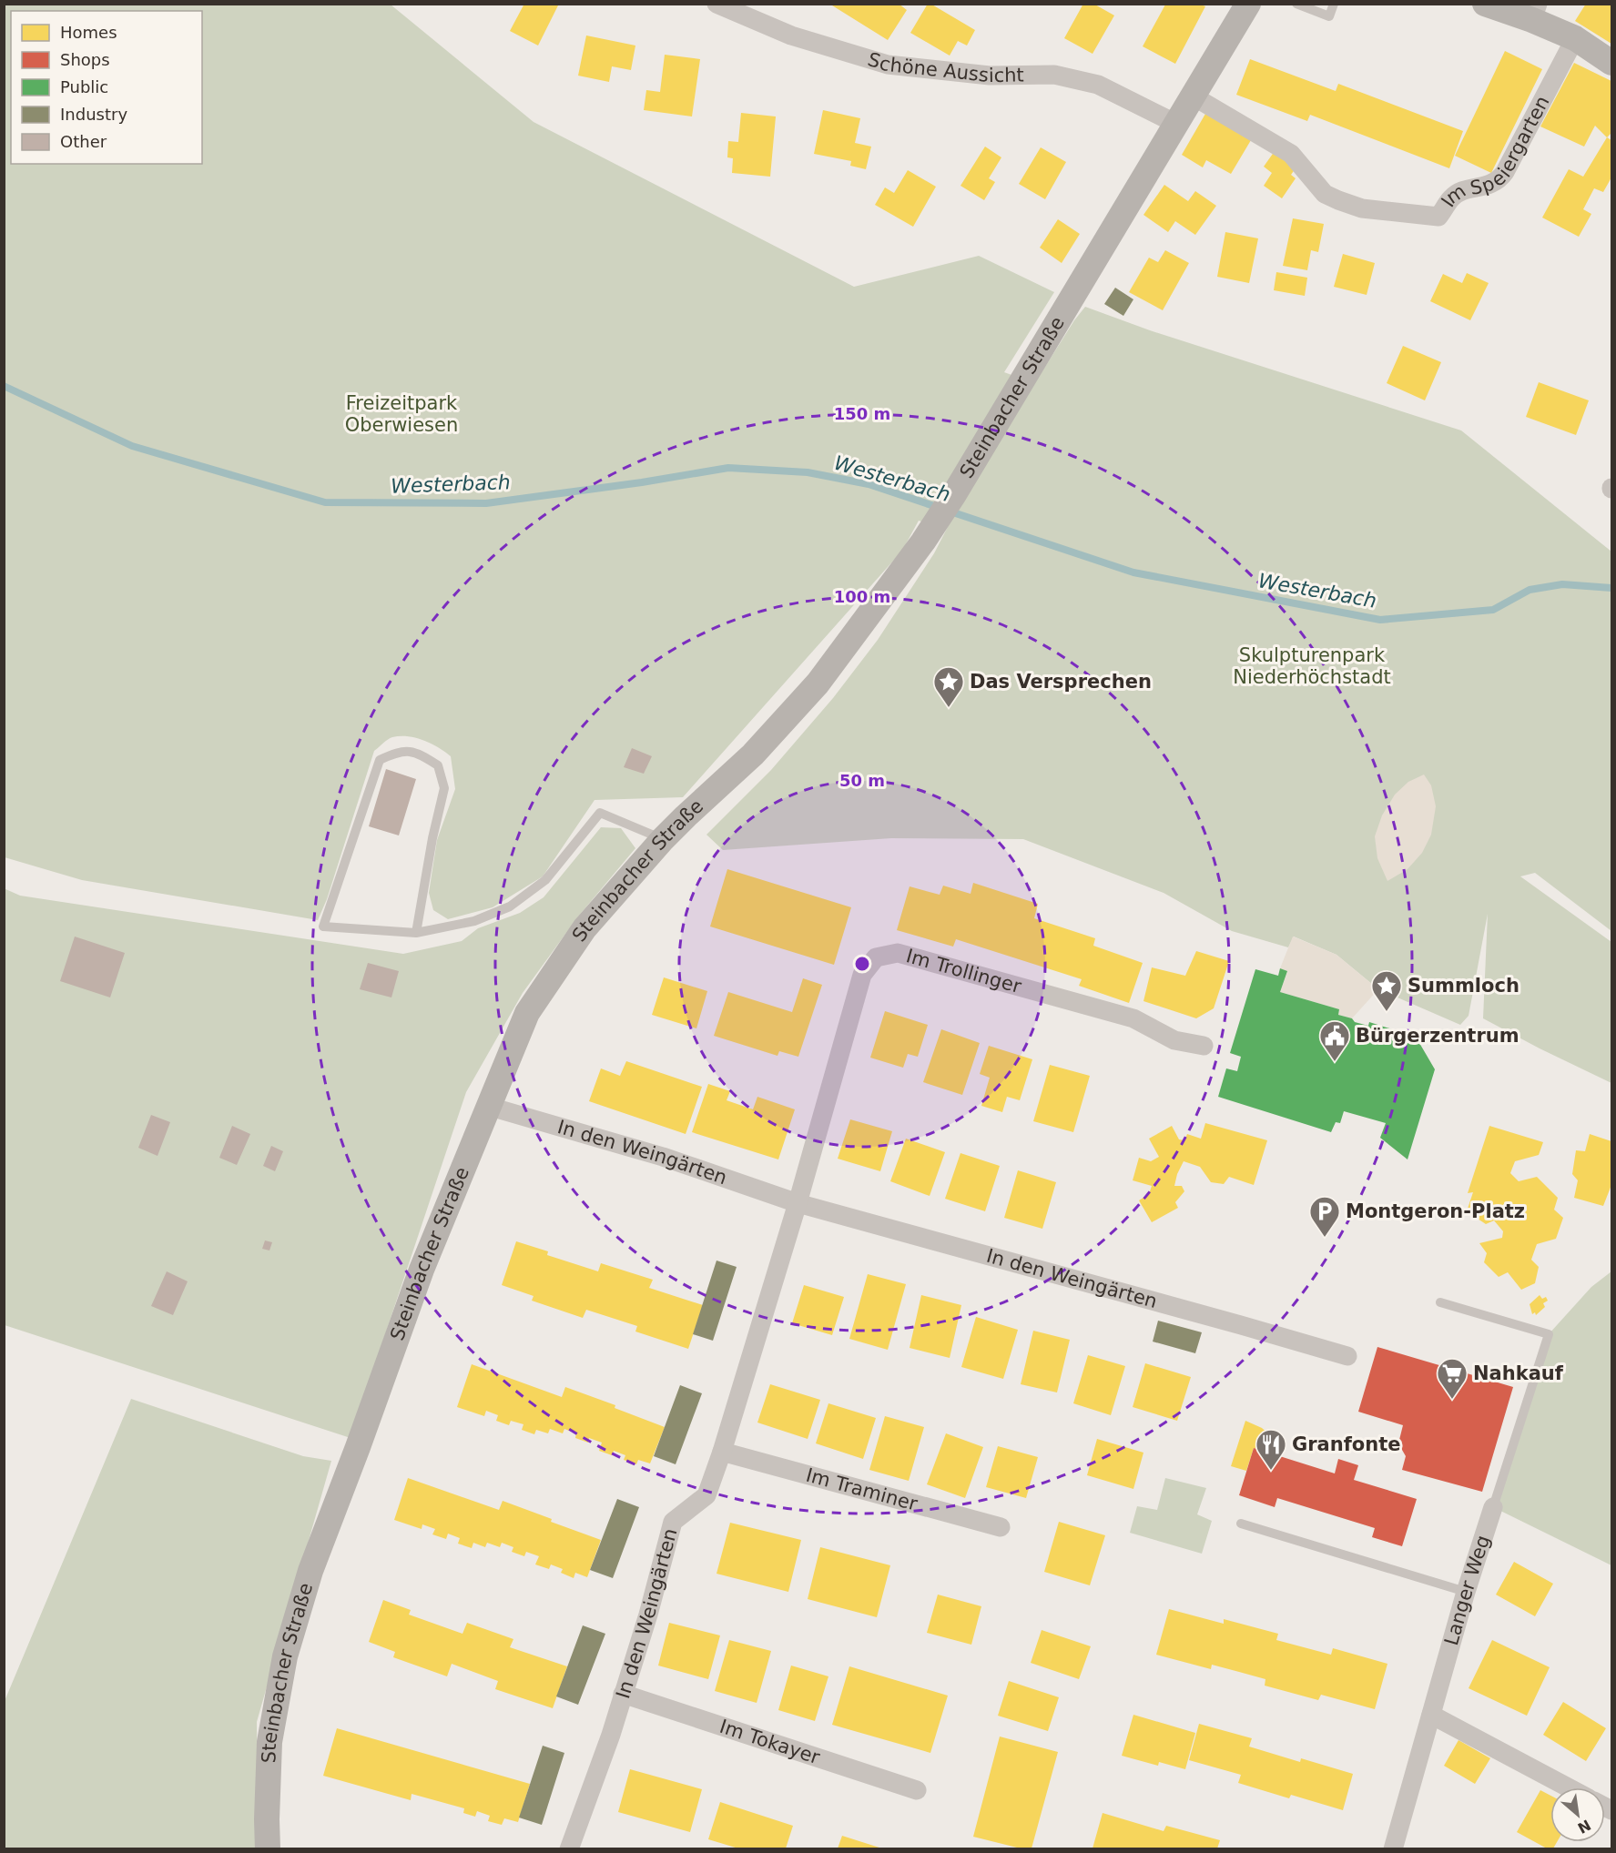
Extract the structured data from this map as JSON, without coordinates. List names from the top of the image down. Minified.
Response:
{"streets":{"main road":["Steinbacher Straße"],"street":["Schöne Aussicht","Im Speiergarten","Im Trollinger","In den Weingärten","Im Traminer","Langer Weg","Im Tokayer"]},"crossings":[["Schöne Aussicht","Steinbacher Straße"],["Im Speiergarten","Steinbacher Straße"],["Steinbacher Straße","In den Weingärten"],["Im Trollinger","In den Weingärten"],["In den Weingärten","Im Traminer"],["In den Weingärten","Im Tokayer"]],"water":["Westerbach"],"parks":["Freizeitpark Oberwiesen","Skulpturenpark Niederhöchstadt"],"places":{"place":["Das Versprechen","Summloch"],"public building":["Bürgerzentrum"],"parking":["Montgeron-Platz"],"supermarket":["Nahkauf"],"restaurant":["Granfonte"]},"legend":["Homes","Shops","Public","Industry","Other"],"north":"bottom right","rings":["150 m","100 m","50 m"]}
